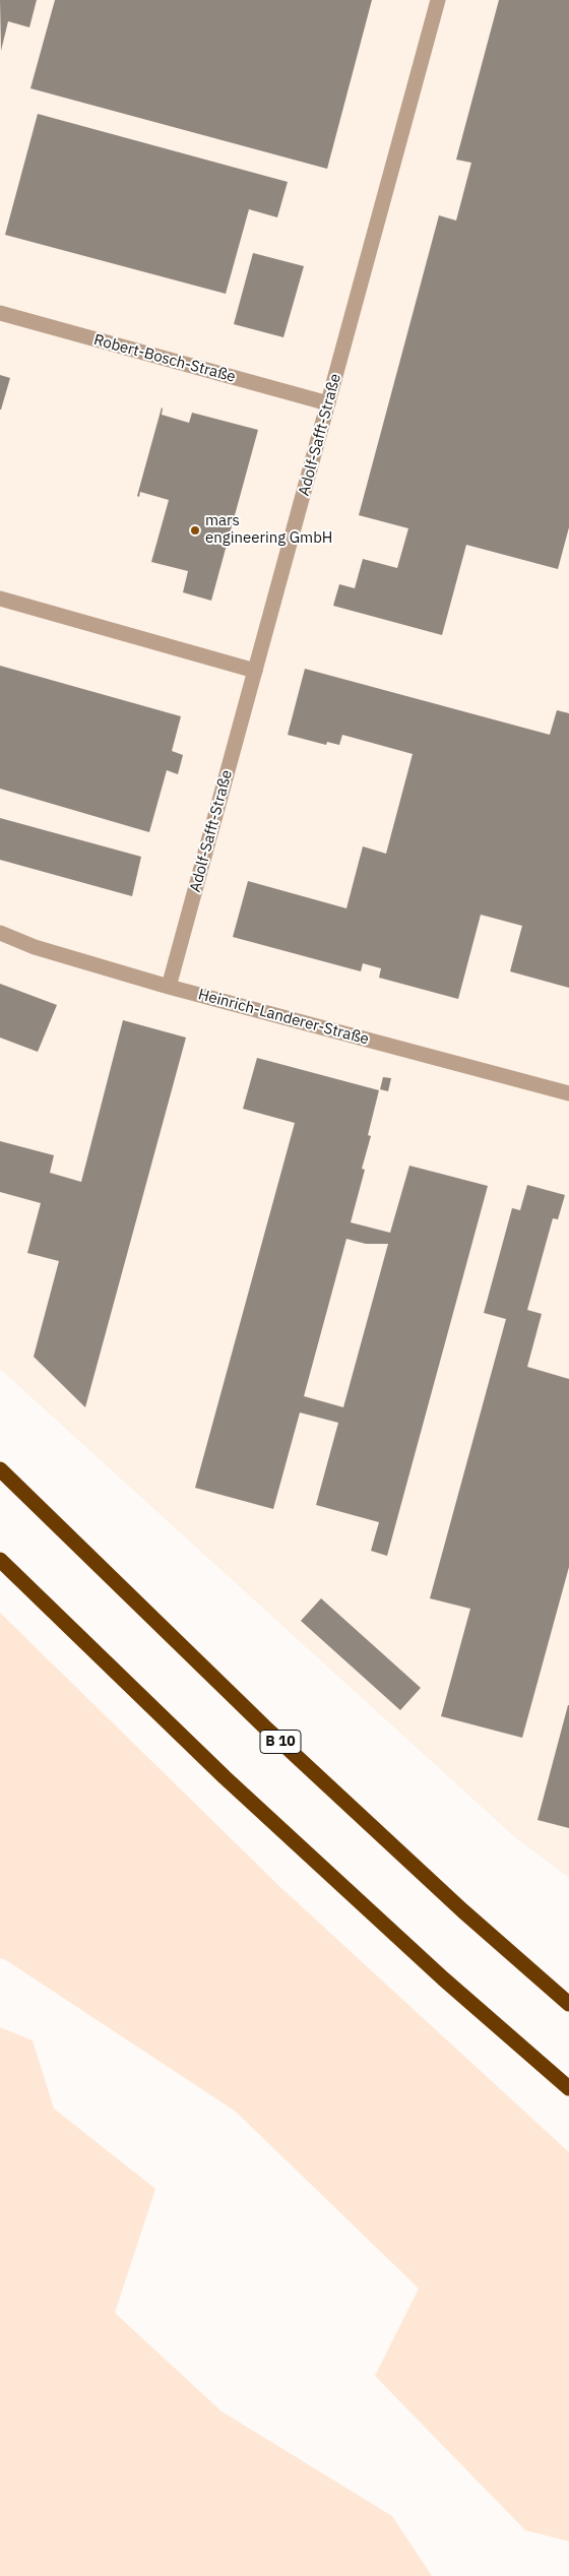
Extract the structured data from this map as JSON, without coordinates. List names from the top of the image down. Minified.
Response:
{"streets":{"highway":["B 10"],"street":["Robert-Bosch-Straße","Adolf-Safft-Straße","Heinrich-Landerer-Straße"]},"crossings":[["Robert-Bosch-Straße","Adolf-Safft-Straße"],["Adolf-Safft-Straße","Heinrich-Landerer-Straße"]],"places":["mars engineering GmbH"]}
